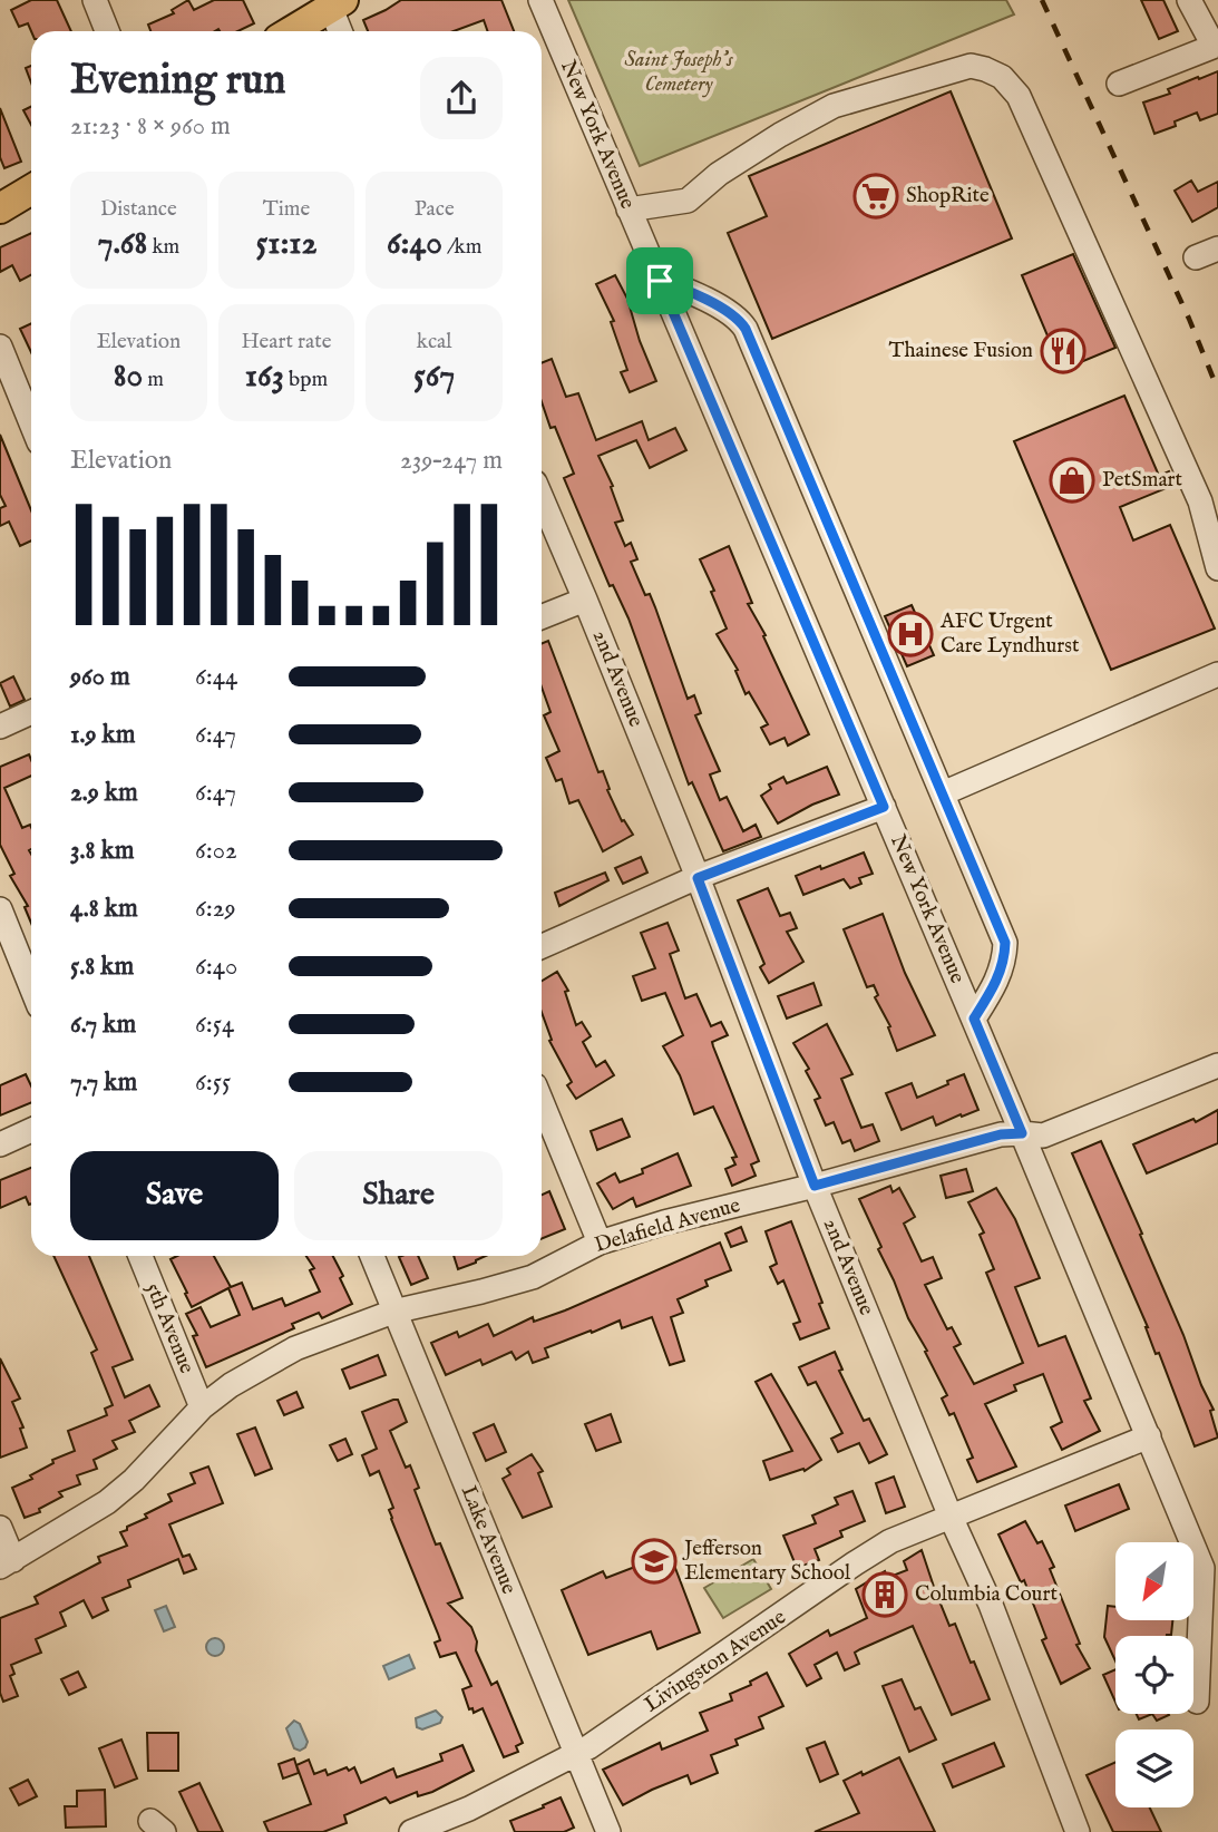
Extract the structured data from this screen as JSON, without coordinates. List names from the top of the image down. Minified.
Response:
{"streets":{"street":["New York Avenue","2nd Avenue","Delafield Avenue","5th Avenue","Lake Avenue","Livingston Avenue"]},"crossings":[["New York Avenue","Delafield Avenue"],["New York Avenue","Livingston Avenue"],["2nd Avenue","Delafield Avenue"],["2nd Avenue","Livingston Avenue"],["Delafield Avenue","5th Avenue"],["Delafield Avenue","Lake Avenue"],["Lake Avenue","Livingston Avenue"]],"parks":["Saint Joseph's Cemetery"],"places":{"supermarket":["ShopRite"],"restaurant":["Thainese Fusion"],"shop":["PetSmart"],"hospital":["AFC Urgent Care Lyndhurst"],"school or university":["Jefferson Elementary School"],"building":["Columbia Court"]},"north":"bottom left","page":{"heading":["Evening run","21:23 · 8 × 960 m"],"stats":[["Distance","7.68 km"],["Time","51:12"],["Pace","6:40 /km"],["Elevation","80 m"],["Heart rate","163 bpm"],["kcal","567"]],"chart":["Elevation","239–247 m"],"list":[{"name":"960 m","note":"6:44"},{"name":"1.9 km","note":"6:47"},{"name":"2.9 km","note":"6:47"},{"name":"3.8 km","note":"6:02"},{"name":"4.8 km","note":"6:29"},{"name":"5.8 km","note":"6:40"},{"name":"6.7 km","note":"6:54"},{"name":"7.7 km","note":"6:55"}],"buttons":["Save","Share"]}}
